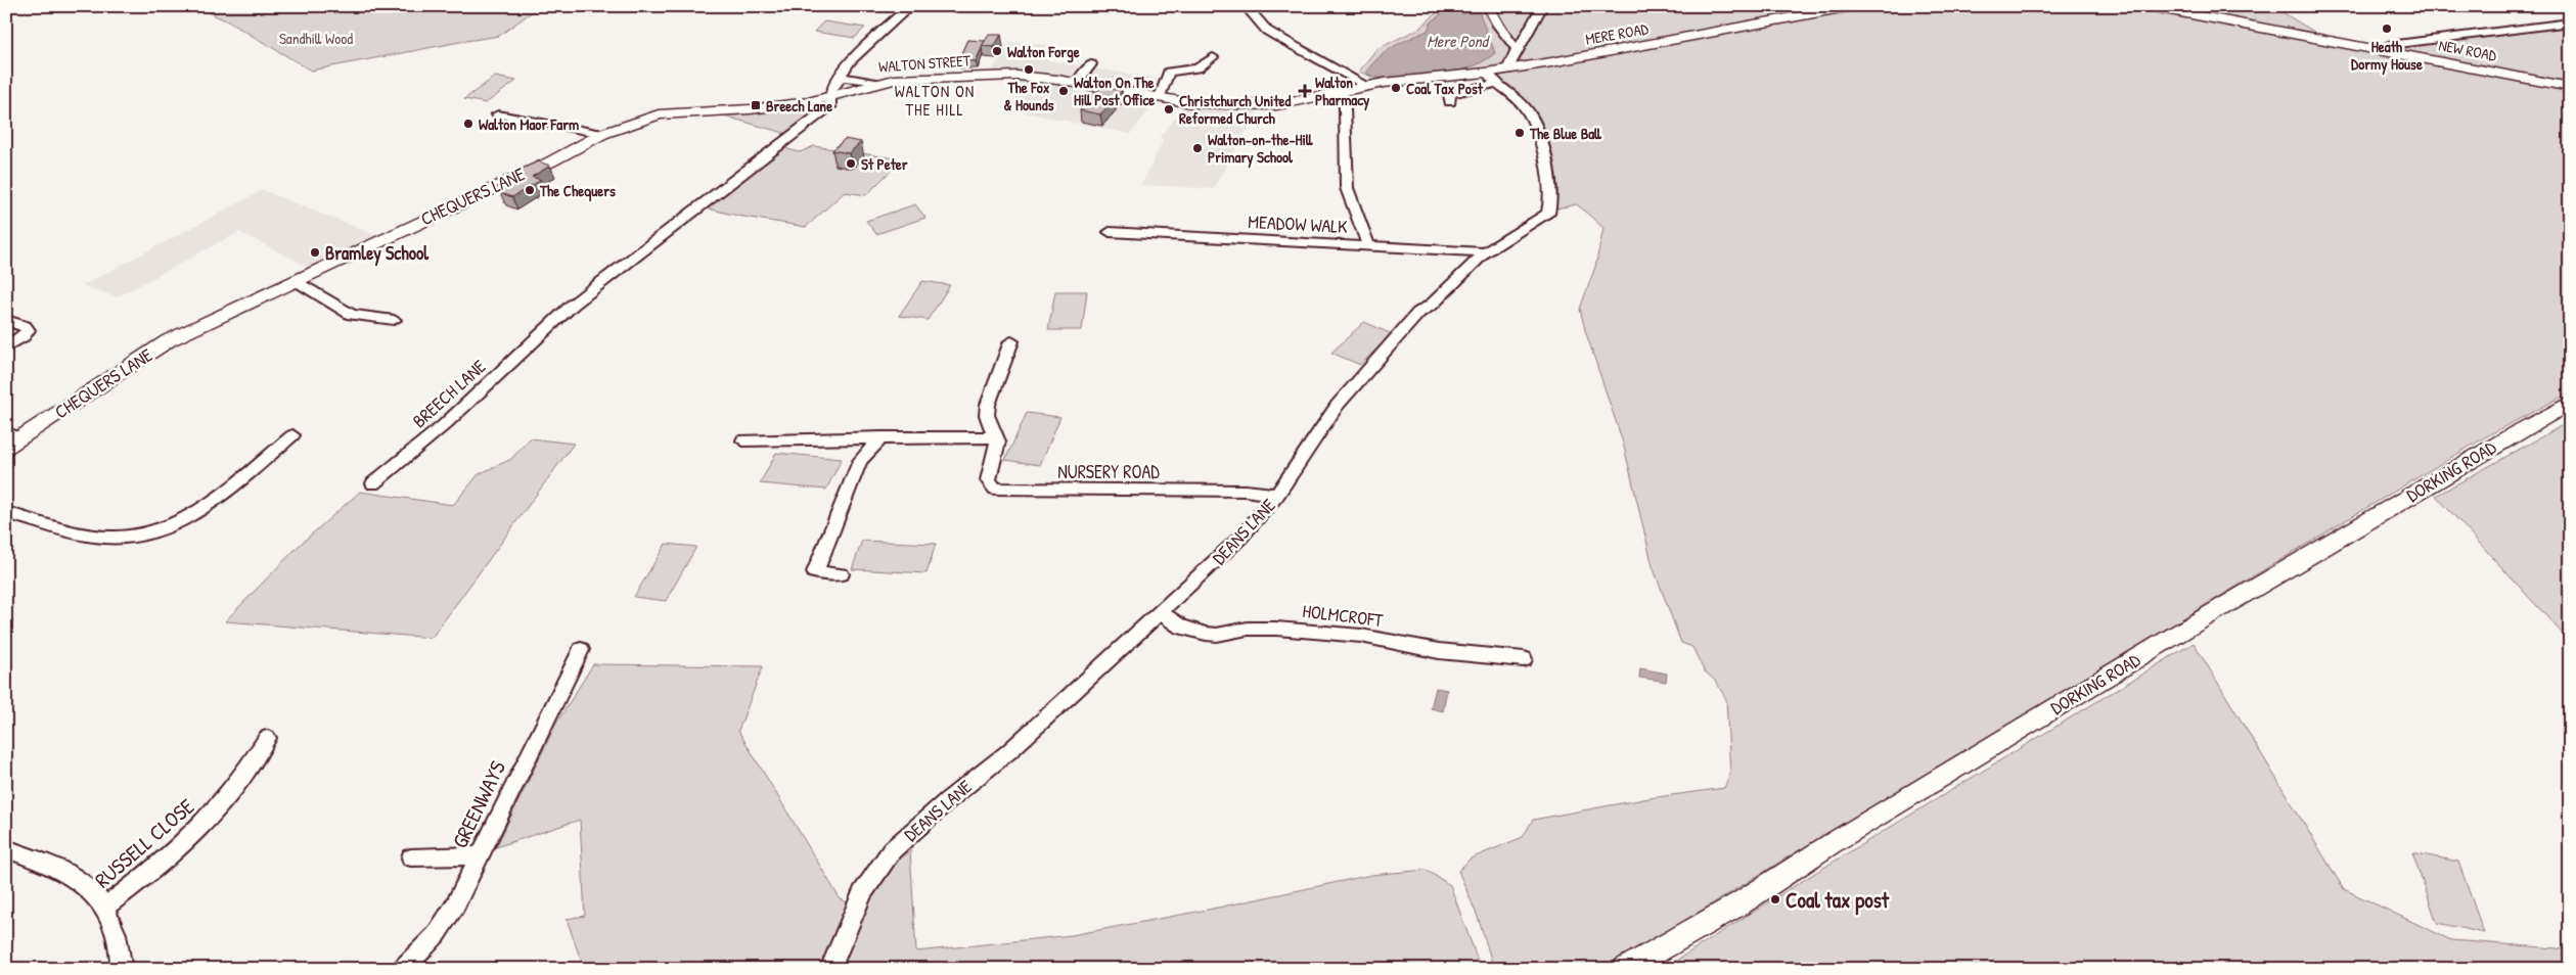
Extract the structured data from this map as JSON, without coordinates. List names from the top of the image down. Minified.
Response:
{"streets":{"main road":["MERE ROAD","NEW ROAD","WALTON STREET","CHEQUERS LANE","DORKING ROAD"],"street":["MEADOW WALK","BREECH LANE","NURSERY ROAD","DEANS LANE","HOLMCROFT","GREENWAYS","RUSSELL CLOSE"]},"crossings":[["MERE ROAD","WALTON STREET"],["WALTON STREET","CHEQUERS LANE"],["WALTON STREET","BREECH LANE"],["WALTON STREET","DEANS LANE"],["CHEQUERS LANE","BREECH LANE"],["MEADOW WALK","DEANS LANE"],["NURSERY ROAD","DEANS LANE"],["DEANS LANE","HOLMCROFT"]],"districts":["WALTON ON THE HILL"],"water":["Mere Pond"],"parks":["Sandhill Wood"],"places":{"other":["Heath Dormy House","Walton Forge","The Fox & Hounds","Coal Tax Post","Walton On The Hill Post Office","Christchurch United Reformed Church","Walton Maor Farm","The Blue Ball","Walton-on-the-Hill Primary School","St Peter","The Chequers","Bramley School","Coal tax post"],"health":["Walton Pharmacy"],"transit":["Breech Lane"]}}
